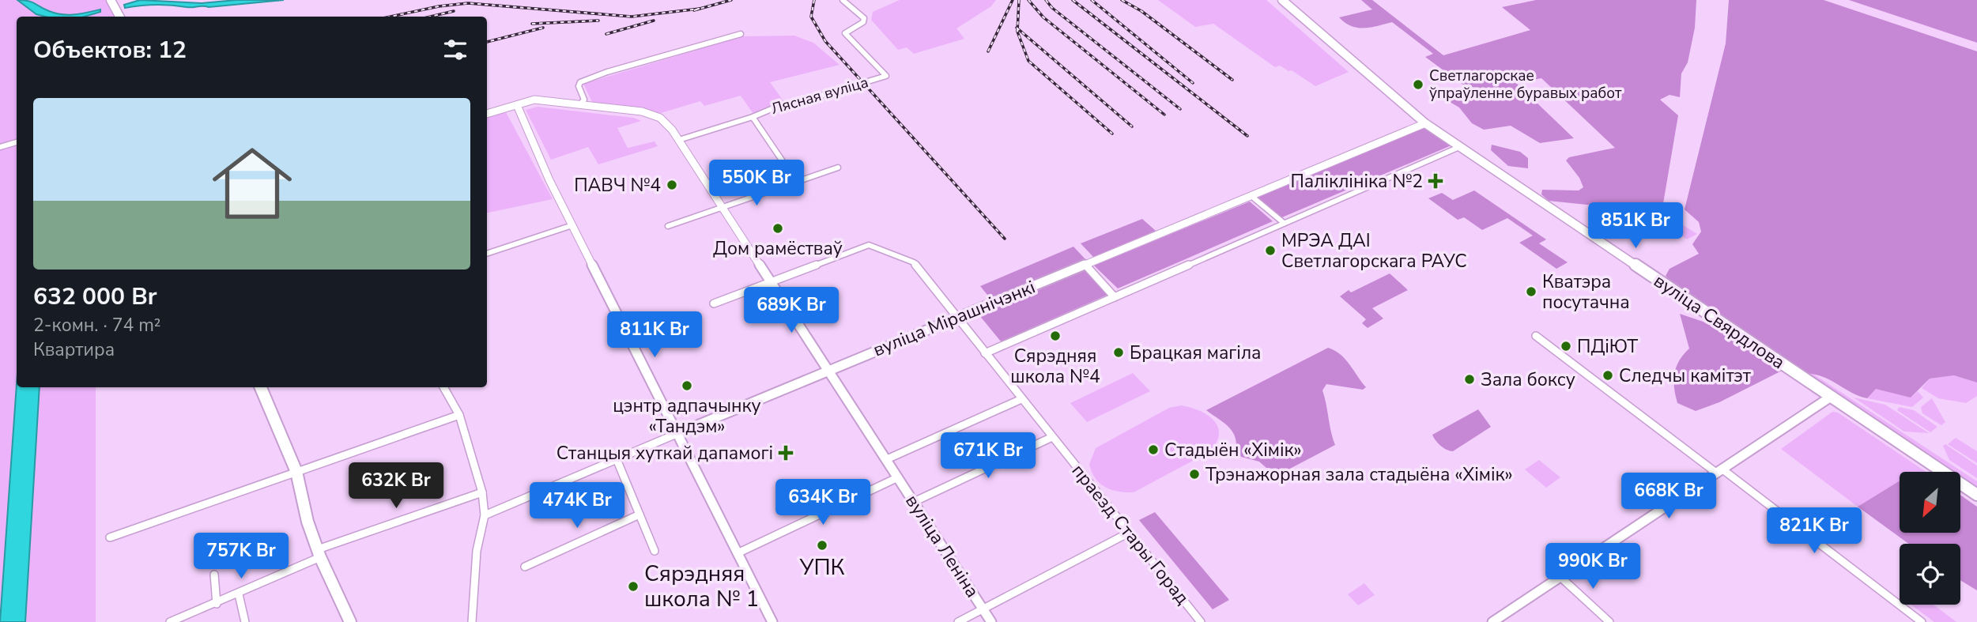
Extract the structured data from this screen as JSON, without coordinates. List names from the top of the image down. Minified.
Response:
{"streets":{"main road":["вуліца Свярдлова"],"street":["Лясная вуліца","вуліца Мірашнічэнкі","праезд Стары Горад","вуліца Леніна"]},"crossings":[["Лясная вуліца","вуліца Леніна"],["вуліца Мірашнічэнкі","вуліца Свярдлова"],["вуліца Мірашнічэнкі","праезд Стары Горад"],["вуліца Мірашнічэнкі","вуліца Леніна"],["праезд Стары Горад","вуліца Леніна"]],"places":{"other":["Светлагорскае ўпраўленне буравых работ","ПАВЧ №4","Дом рамёстваў","МРЭА ДАІ Светлагорскага РАУС","Кватэра посутачна","Сярэдняя школа №4","ПДіЮТ","Брацкая магіла","Следчы камітэт","Зала боксу","цэнтр адпачынку «Тандэм»","Стадыён «Хімік»","Трэнажорная зала стадыёна «Хімік»","УПК","Сярэдняя школа № 1"],"health":["Паліклініка №2","Станцыя хуткай дапамогі"]},"north":"bottom left","page":{"heading":"Объектов: 12","list":[{"name":"632 000 Br","note":"2-комн. · 74 m² · Квартира"}],"price":["550K Br","851K Br","689K Br","811K Br","671K Br","632K Br","668K Br","634K Br","474K Br","821K Br","757K Br","990K Br"]}}
